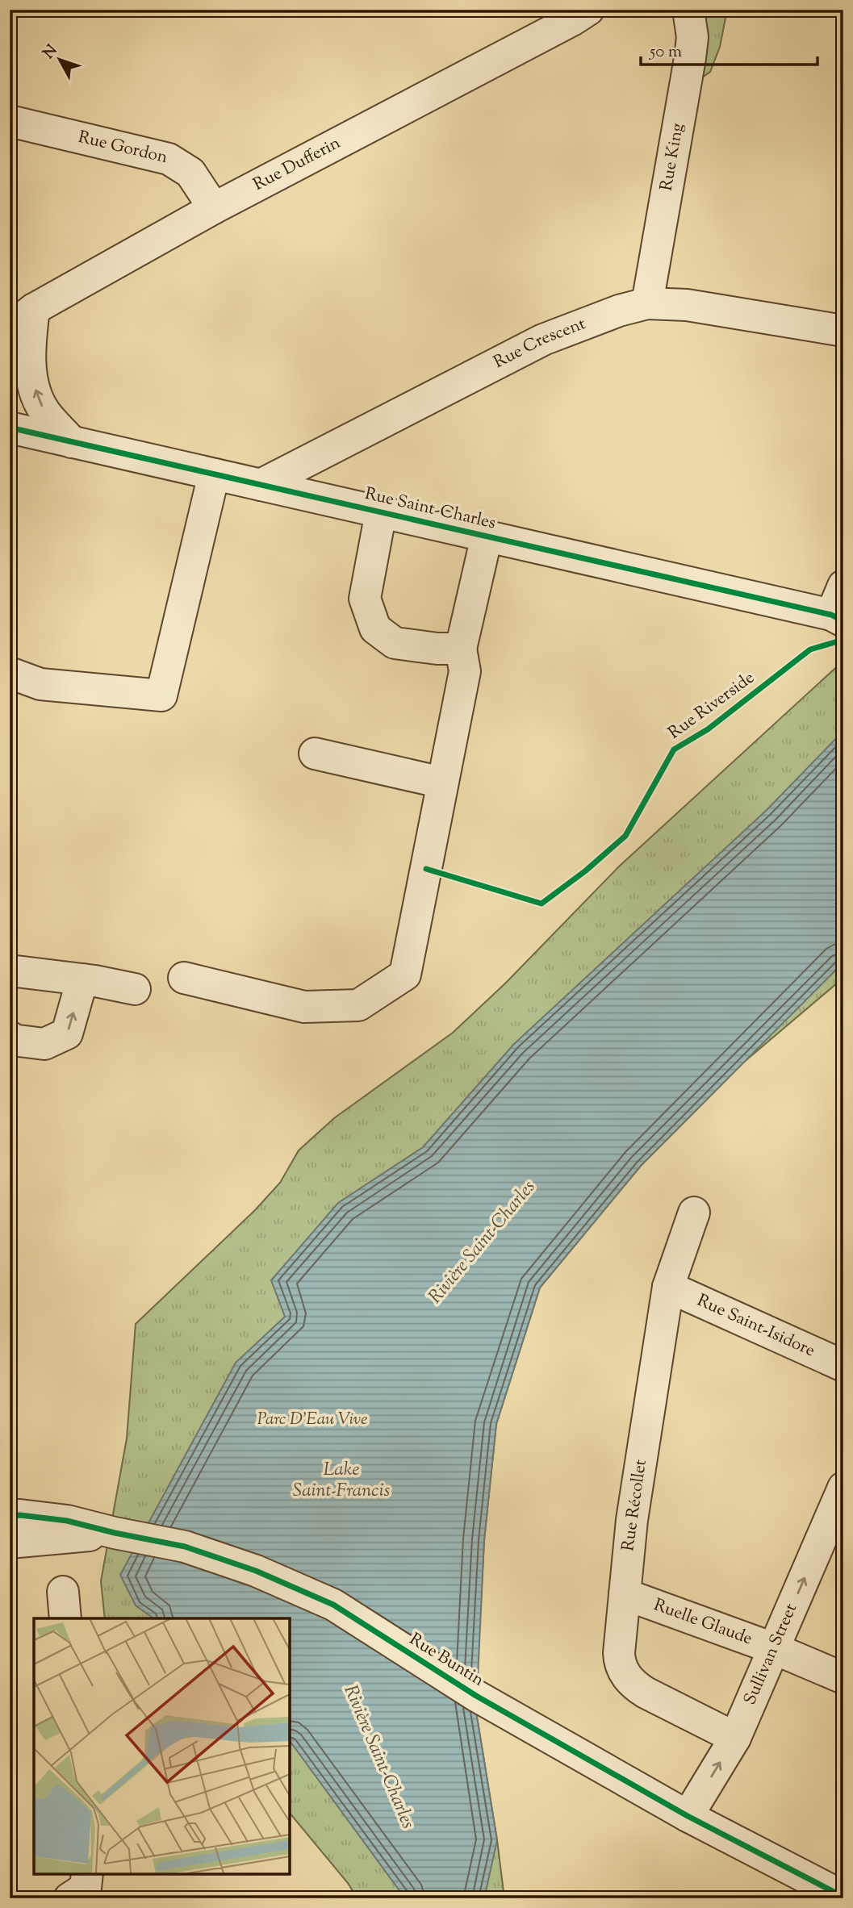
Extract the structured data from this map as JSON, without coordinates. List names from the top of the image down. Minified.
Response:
{"streets":{"street":["Rue Gordon","Rue King","Rue Dufferin","Rue Crescent","Rue Saint-Charles","Rue Saint-Isidore","Rue Récollet","Ruelle Glaude","Sullivan Street","Rue Buntin"],"cycle path":["Rue Riverside"]},"crossings":[["Rue Gordon","Rue Dufferin"],["Rue King","Rue Crescent"],["Rue Crescent","Rue Saint-Charles"],["Rue Saint-Isidore","Rue Récollet"],["Rue Récollet","Ruelle Glaude"],["Rue Récollet","Sullivan Street"],["Ruelle Glaude","Sullivan Street"],["Sullivan Street","Rue Buntin"]],"one_way":["Sullivan Street"],"water":["Rivière Saint-Charles","Lake Saint-Francis"],"parks":["Parc D'Eau Vive"],"scale_bar":"50 m","north":"top left"}
